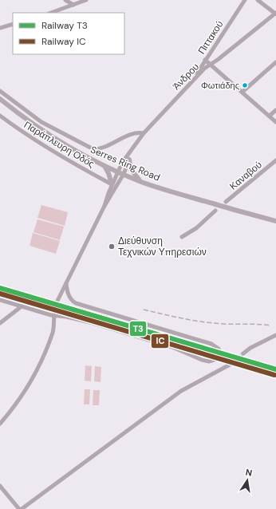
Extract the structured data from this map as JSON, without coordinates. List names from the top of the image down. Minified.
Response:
{"streets":{"main road":["Serres Ring Road"],"street":["Πιττακού","Άνδρου","Παράπλευρη Οδός","Καναβού"]},"crossings":[["Πιττακού","Άνδρου"],["Άνδρου","Παράπλευρη Οδός"],["Άνδρου","Serres Ring Road"]],"places":["Φωτιάδης","Διεύθυνση Τεχνικών Υπηρεσιών"],"lines":["rail line T3","rail line IC"],"legend":["Railway T3","Railway IC"],"north":"top"}
